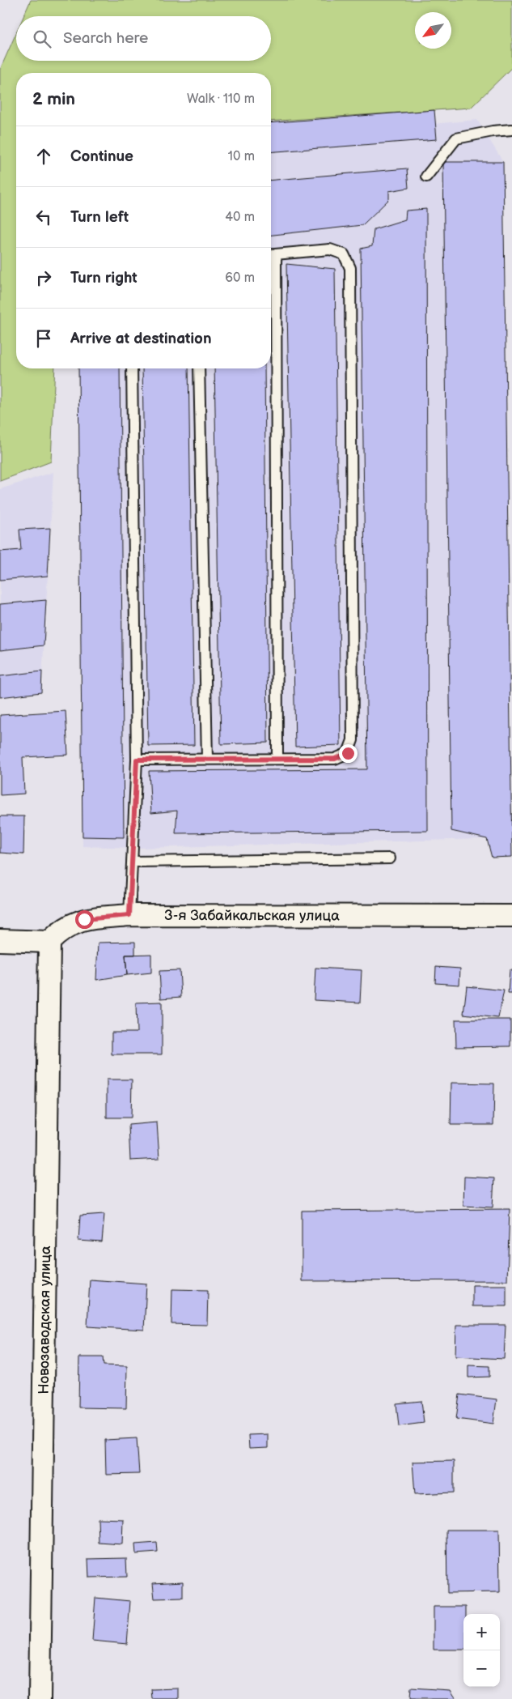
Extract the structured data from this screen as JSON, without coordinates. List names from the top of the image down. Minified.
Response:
{"streets":{"street":["3-я Забайкальская улица","Новозаводская улица"]},"crossings":[["3-я Забайкальская улица","Новозаводская улица"]],"north":"bottom left","page":{"search":"Search here","heading":["2 min","Walk · 110 m"],"list":[["Continue","10 m"],["Turn left","40 m"],["Turn right","60 m"],"Arrive at destination"],"map_buttons":["+","−"]}}
